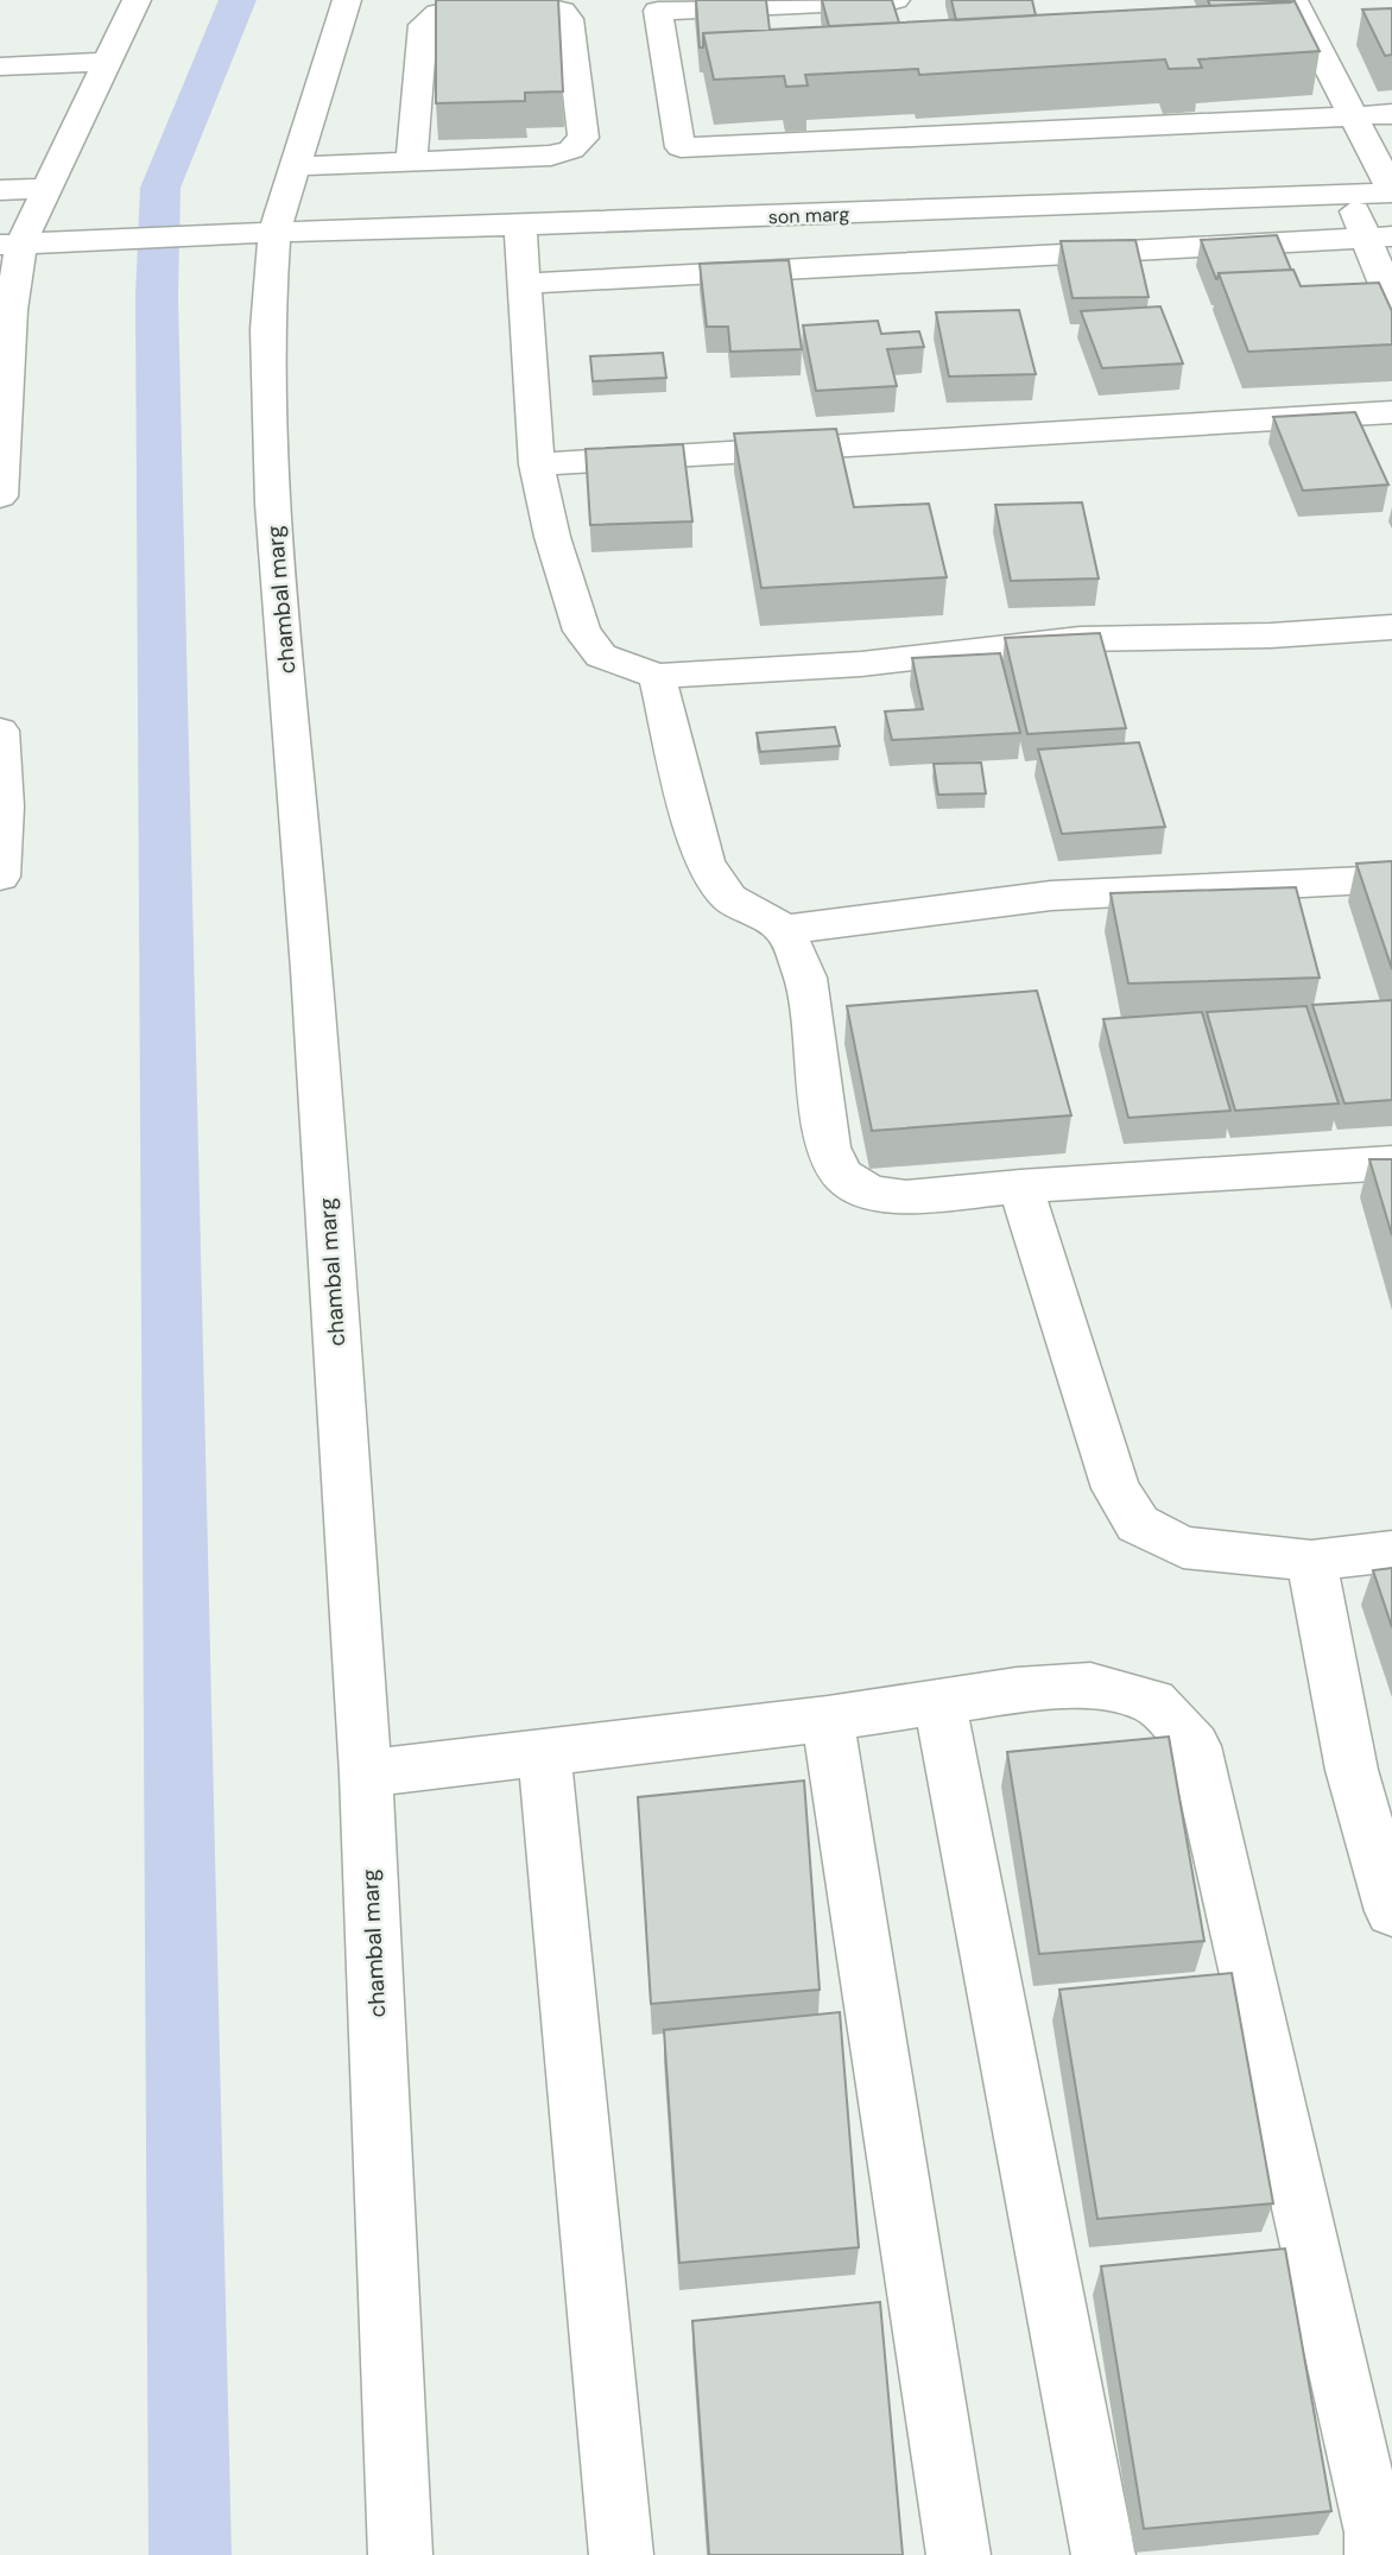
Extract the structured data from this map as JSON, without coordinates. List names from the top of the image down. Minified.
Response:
{"streets":{"street":["son marg","chambal marg"]},"crossings":[["son marg","chambal marg"]]}
